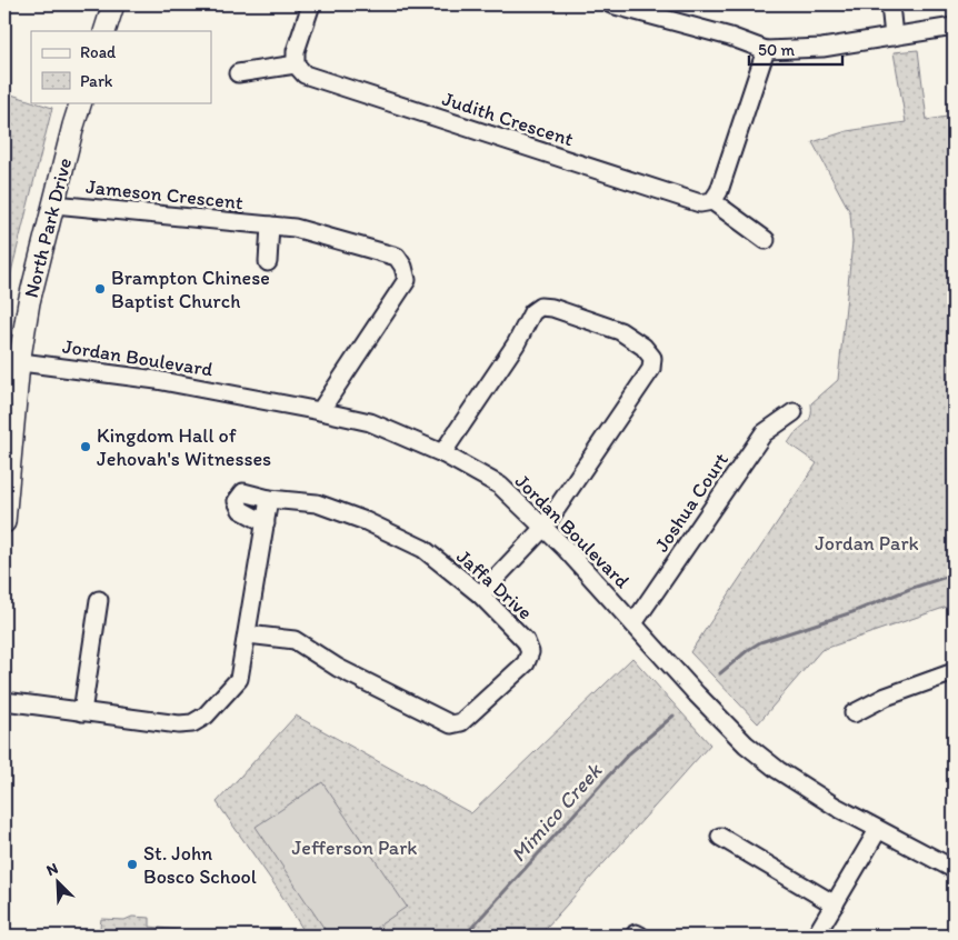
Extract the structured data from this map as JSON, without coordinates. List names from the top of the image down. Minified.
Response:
{"streets":{"main road":["North Park Drive"],"street":["Judith Crescent","Jameson Crescent","Jordan Boulevard","Joshua Court","Jaffa Drive"]},"crossings":[["Jameson Crescent","North Park Drive"],["Jameson Crescent","Jordan Boulevard"],["North Park Drive","Jordan Boulevard"],["Jordan Boulevard","Joshua Court"]],"water":["Mimico Creek"],"parks":["Jordan Park","Jefferson Park"],"places":["Brampton Chinese Baptist Church","Kingdom Hall of Jehovah's Witnesses","St. John Bosco School"],"legend":["Road","Park"],"scale_bar":"50 m","north":"top left"}
